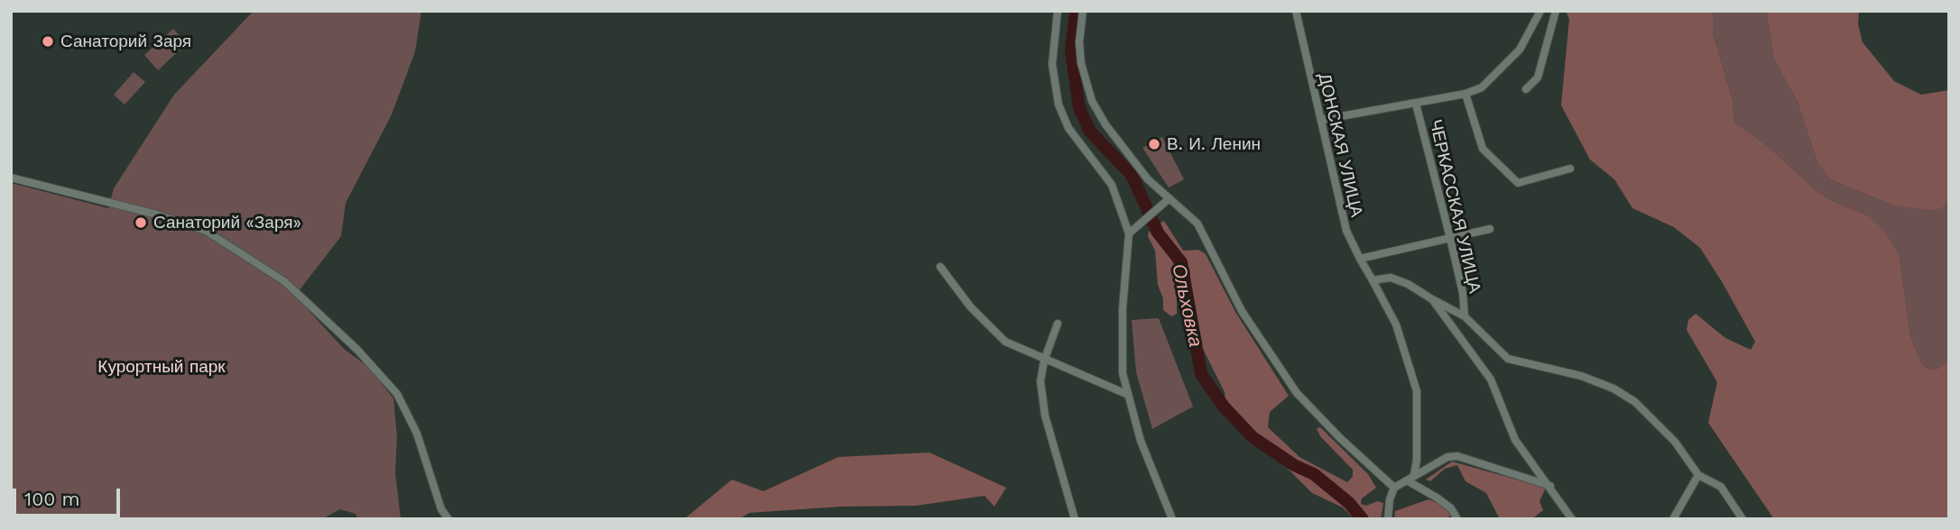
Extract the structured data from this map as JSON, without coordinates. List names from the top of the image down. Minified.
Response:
{"streets":{"street":["ДОНСКАЯ УЛИЦА","ЧЕРКАССКАЯ УЛИЦА"]},"water":["Ольховка"],"parks":["Курортный парк"],"places":["Санаторий Заря","В. И. Ленин","Санаторий «Заря»"],"scale_bar":"100 m"}
